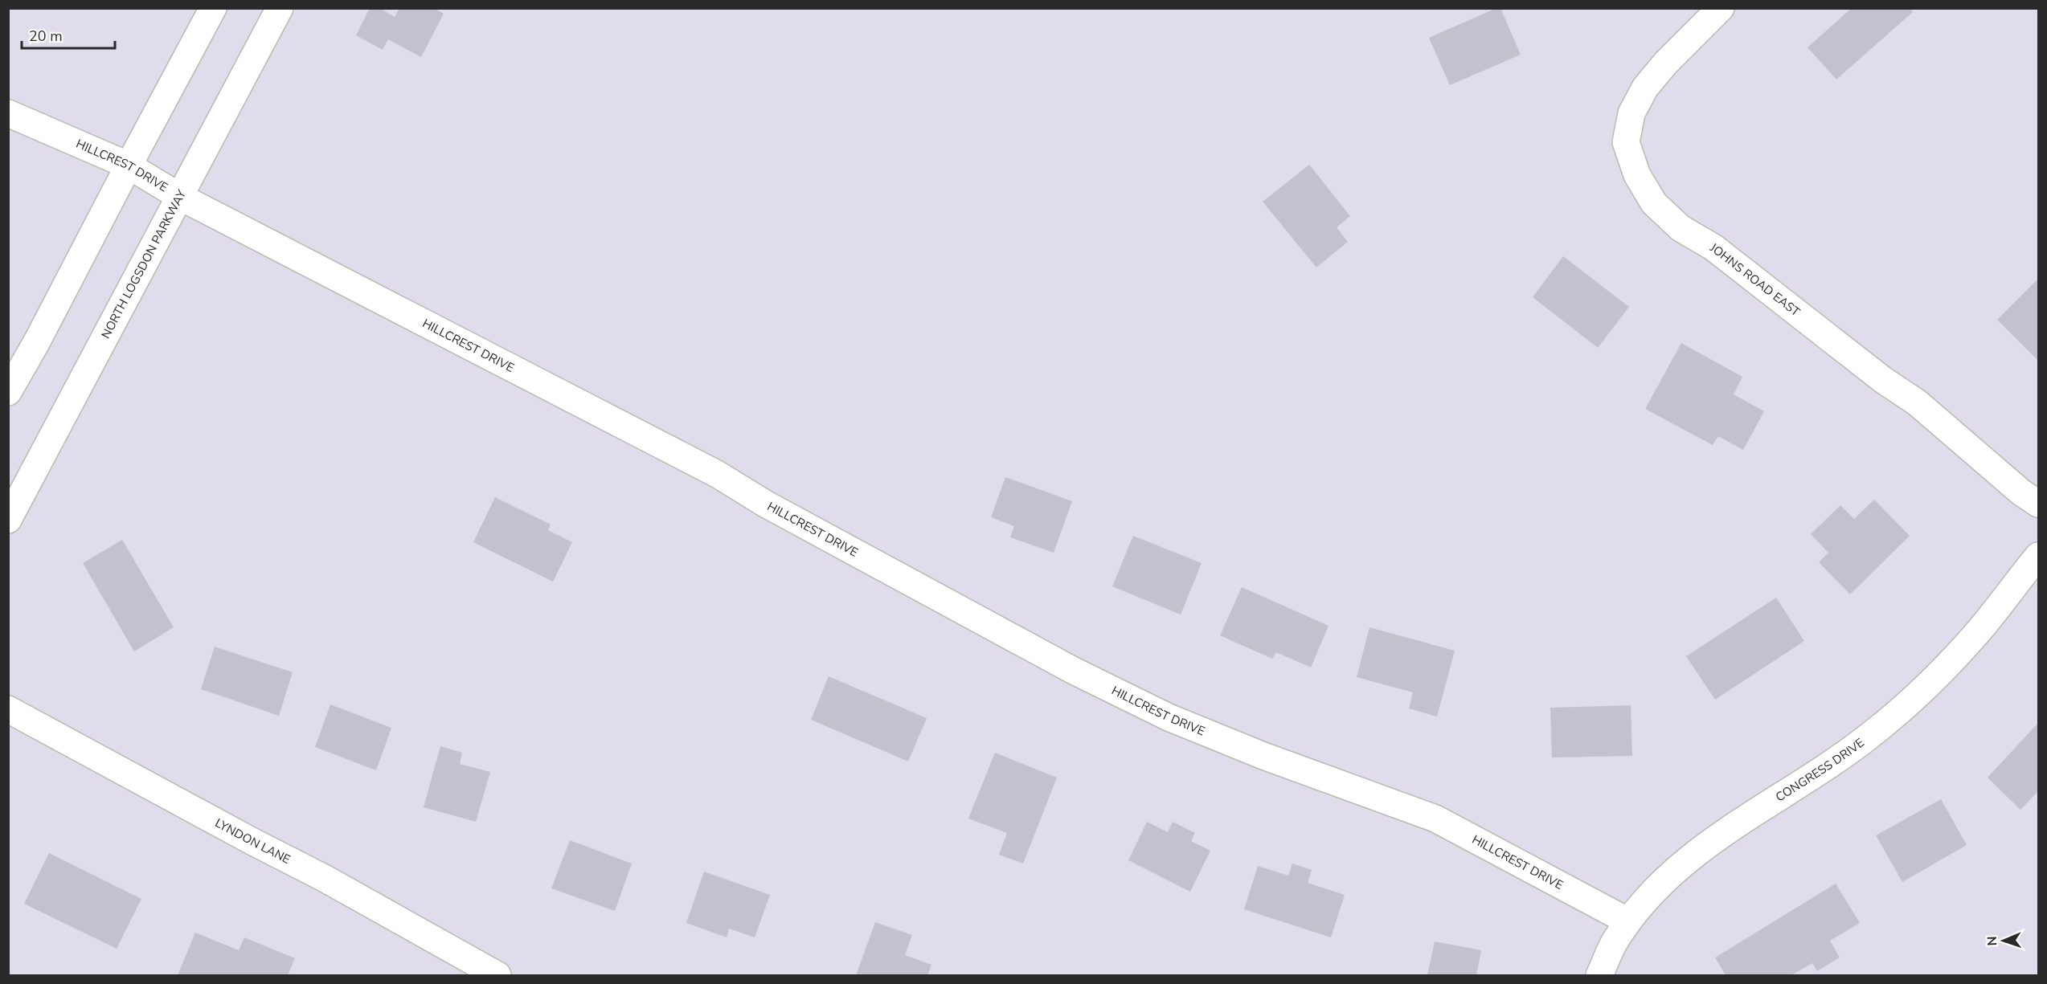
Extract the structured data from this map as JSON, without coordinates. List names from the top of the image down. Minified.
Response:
{"streets":{"street":["HILLCREST DRIVE","NORTH LOGSDON PARKWAY","JOHNS ROAD EAST","CONGRESS DRIVE","LYNDON LANE"]},"crossings":[["HILLCREST DRIVE","NORTH LOGSDON PARKWAY"],["HILLCREST DRIVE","CONGRESS DRIVE"]],"scale_bar":"20 m","north":"left"}
